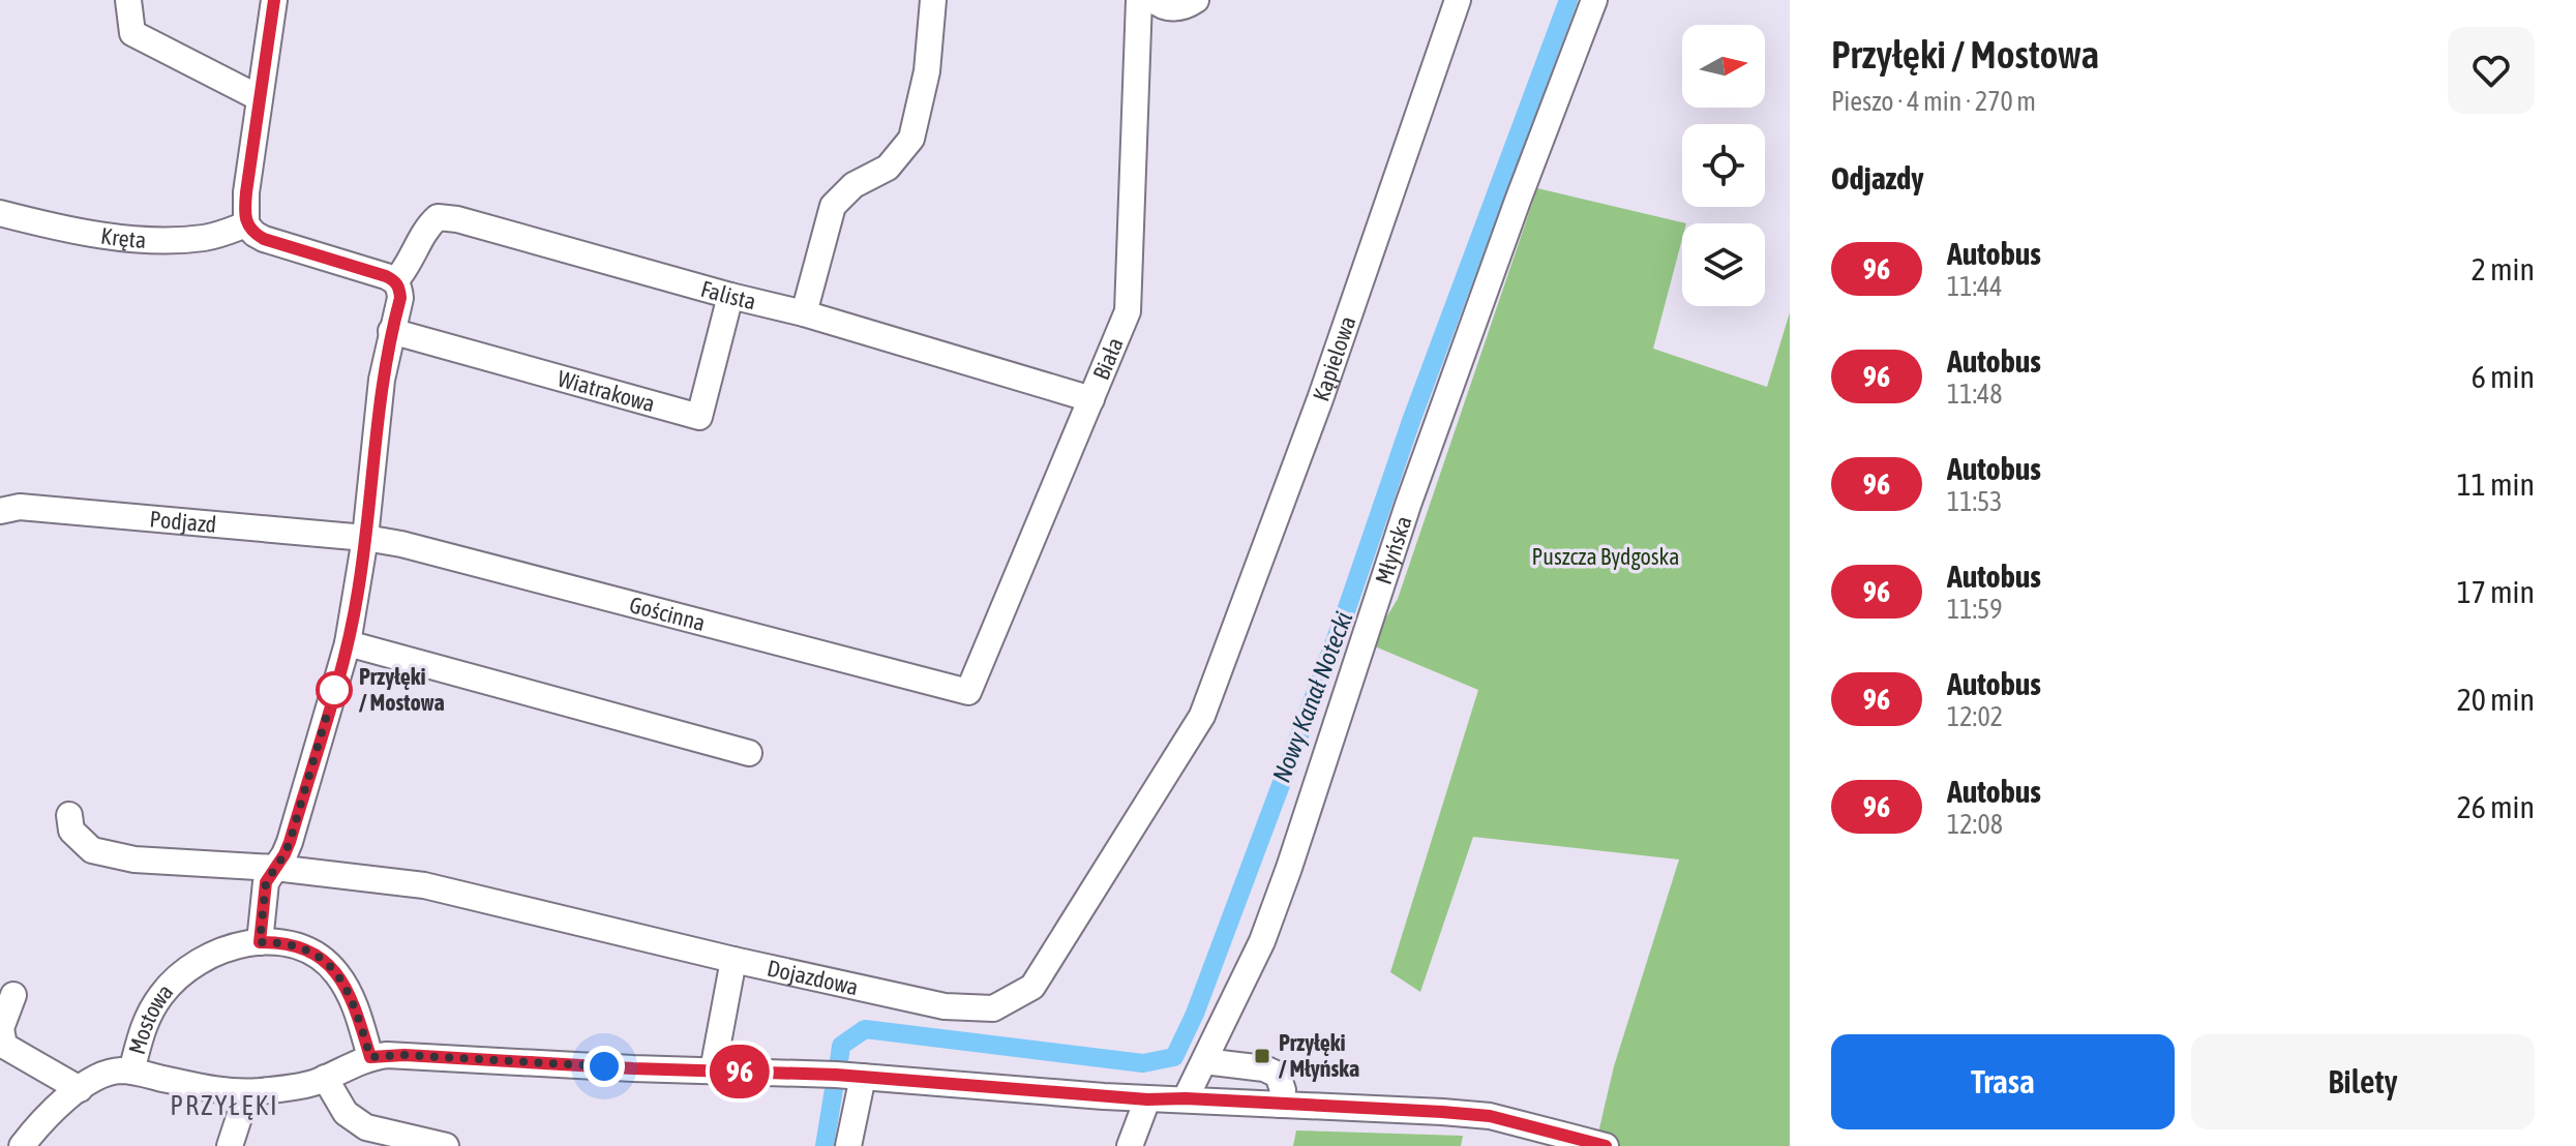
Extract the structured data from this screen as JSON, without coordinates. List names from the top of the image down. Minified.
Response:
{"streets":{"street":["Kręta","Falista","Biała","Kąpielowa","Wiatrakowa","Podjazd","Młyńska","Gościnna","Dojazdowa","Mostowa"]},"crossings":[["Falista","Biała"],["Falista","Wiatrakowa"],["Biała","Gościnna"],["Kąpielowa","Dojazdowa"],["Podjazd","Gościnna"]],"districts":["PRZYŁĘKI"],"water":["Nowy Kanał Notecki"],"parks":["Puszcza Bydgoska"],"places":{"other":["Przyłęki / Mostowa"],"transit":["Przyłęki / Młyńska"]},"lines":["bus line 96"],"north":"right","page":{"on_map":"96","heading":[["Przyłęki / Mostowa","Pieszo · 4 min · 270 m"],"Odjazdy"],"list":[{"mark":"96","name":"Autobus","note":"11:44","value":"2 min"},{"mark":"96","name":"Autobus","note":"11:48","value":"6 min"},{"mark":"96","name":"Autobus","note":"11:53","value":"11 min"},{"mark":"96","name":"Autobus","note":"11:59","value":"17 min"},{"mark":"96","name":"Autobus","note":"12:02","value":"20 min"},{"mark":"96","name":"Autobus","note":"12:08","value":"26 min"}],"buttons":["Trasa","Bilety"]}}
